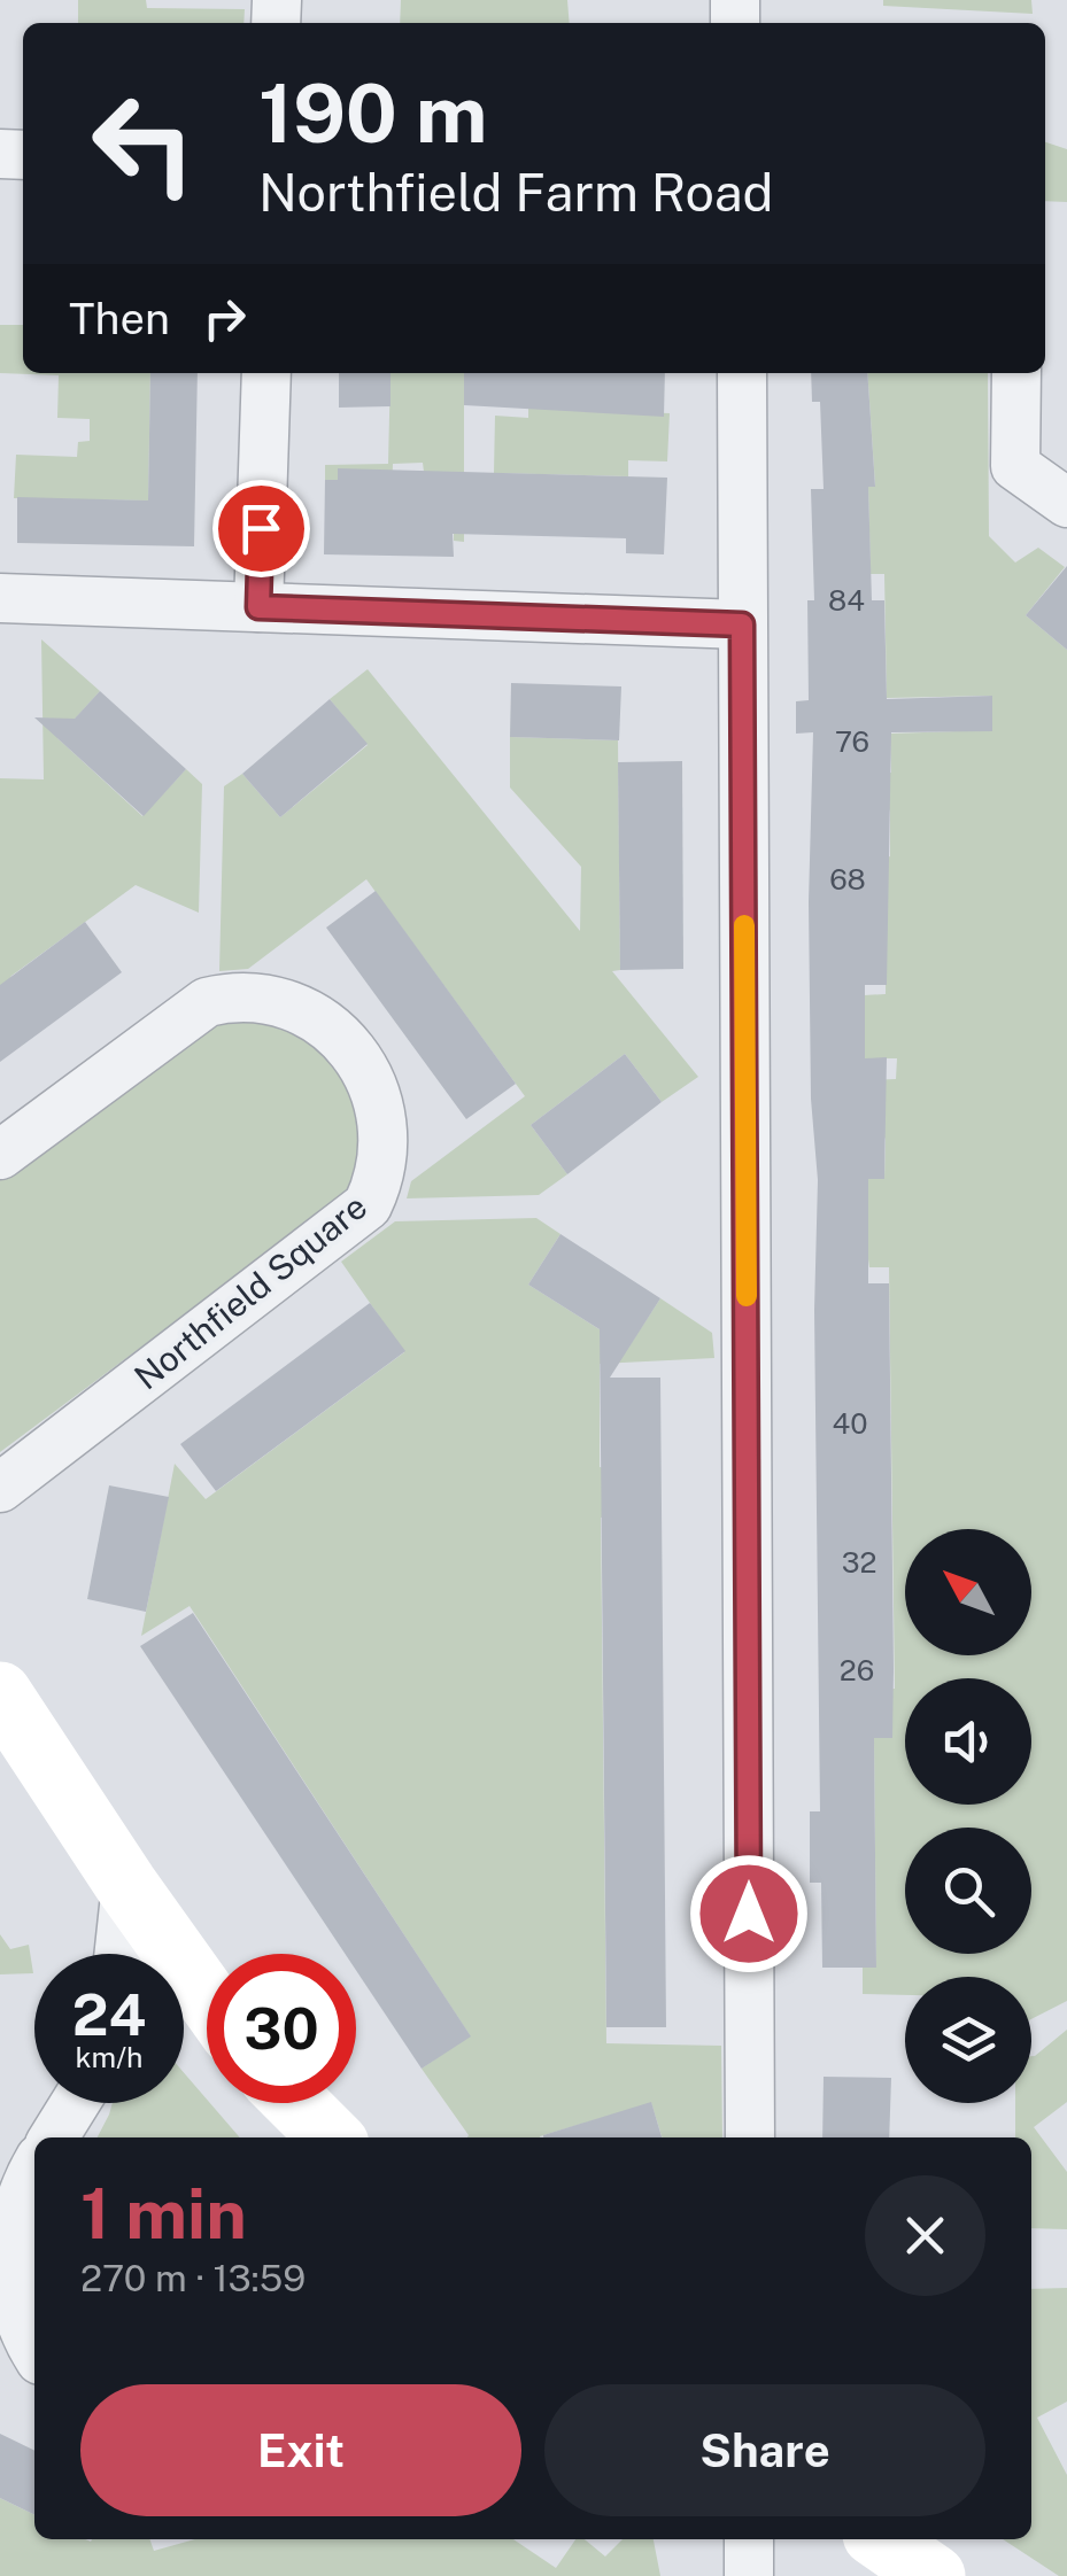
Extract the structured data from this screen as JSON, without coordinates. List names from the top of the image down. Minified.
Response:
{"streets":{"street":["Northfield Square"]},"house_numbers":["84","76","68","40","32","26"],"north":"top left","page":{"turn":["190 m","Northfield Farm Road"],"then":"Then","speed":"24 km/h","limit":"30","heading":["1 min","270 m · 13:59"],"buttons":["Exit","Share"]}}
